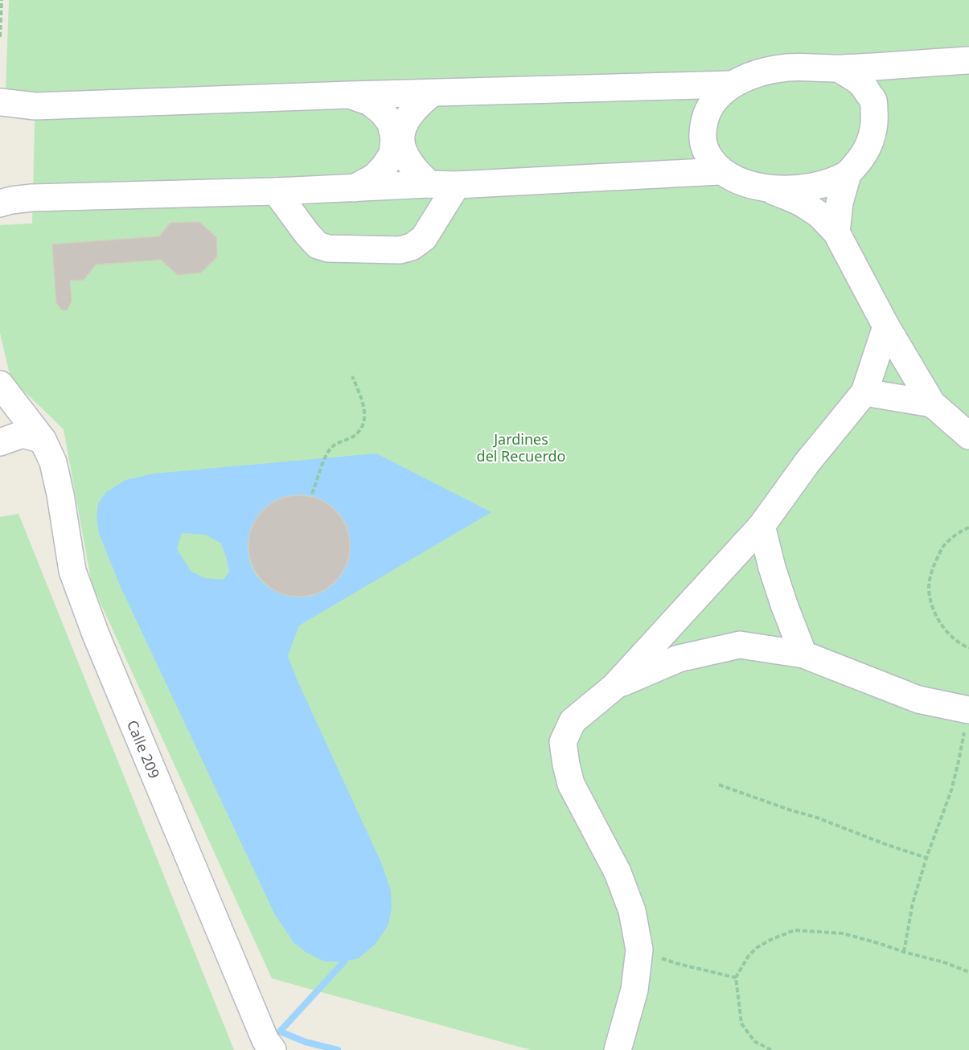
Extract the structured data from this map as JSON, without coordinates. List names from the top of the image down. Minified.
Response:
{"streets":{"street":["Calle 209"]},"parks":["Jardines del Recuerdo"]}
